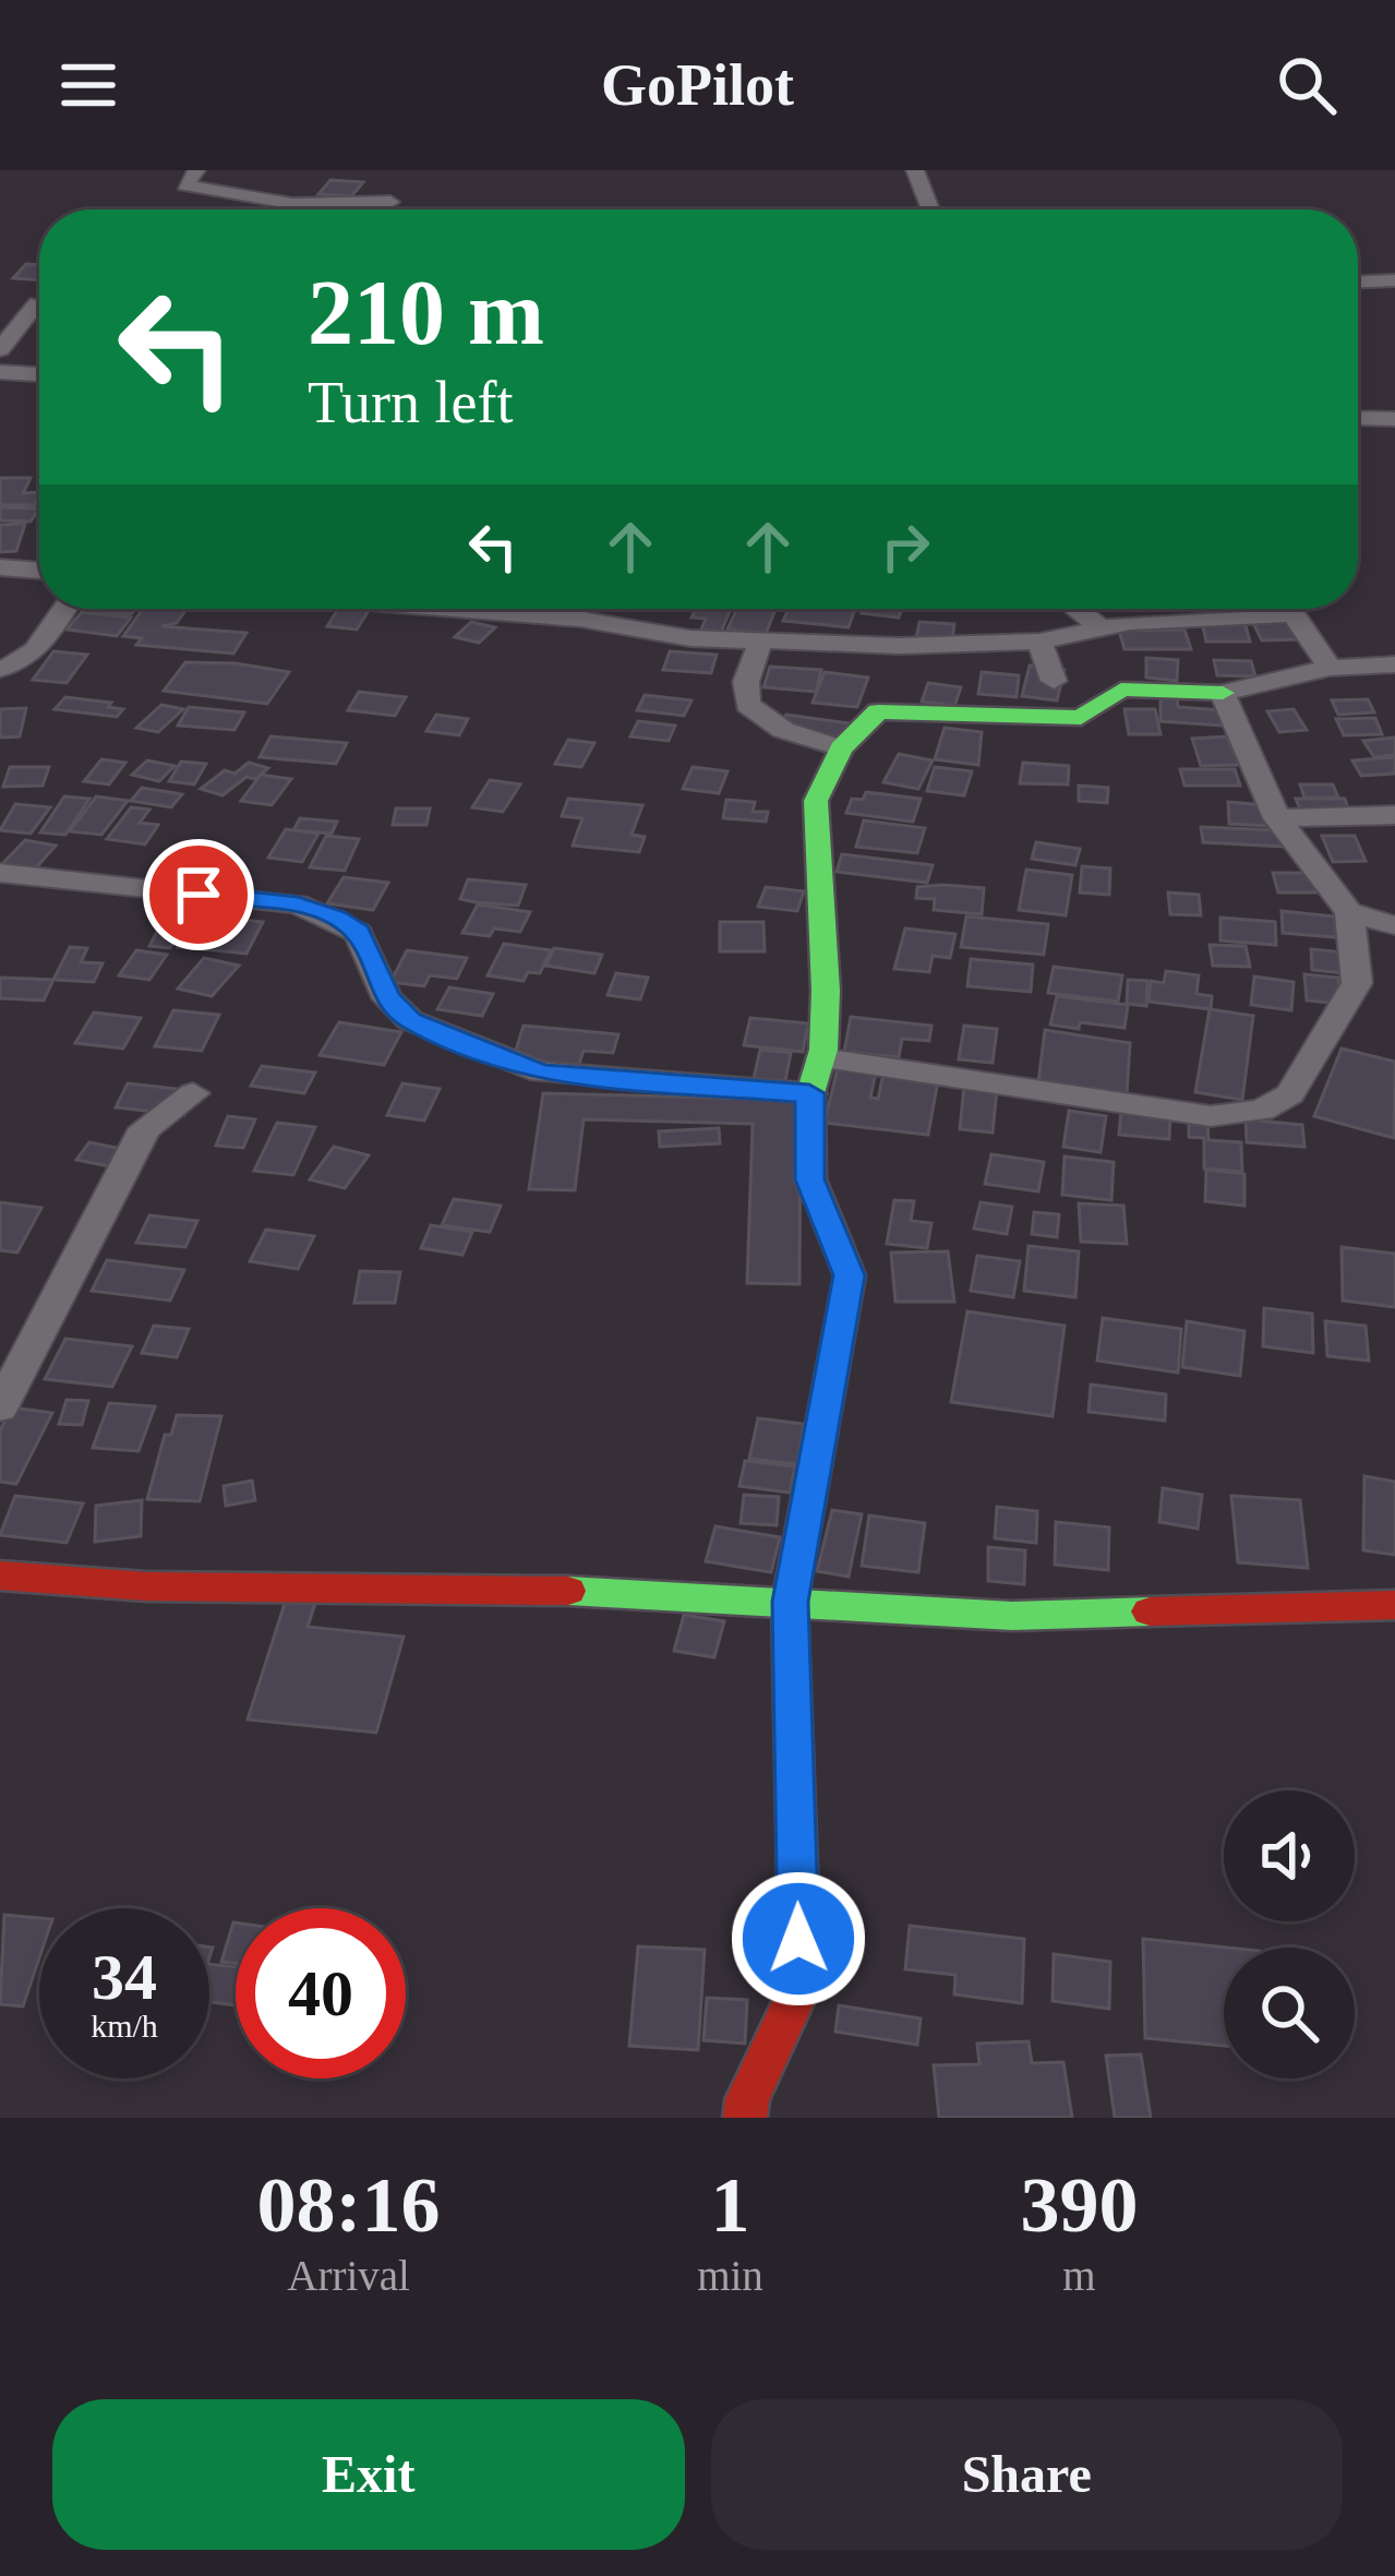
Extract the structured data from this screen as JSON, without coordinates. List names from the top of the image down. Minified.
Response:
{"page":{"header":"GoPilot","turn":["210 m","Turn left"],"speed":"34 km/h","limit":"40","eta":["08:16","Arrival","1","min","390","m"],"buttons":["Exit","Share"]}}
